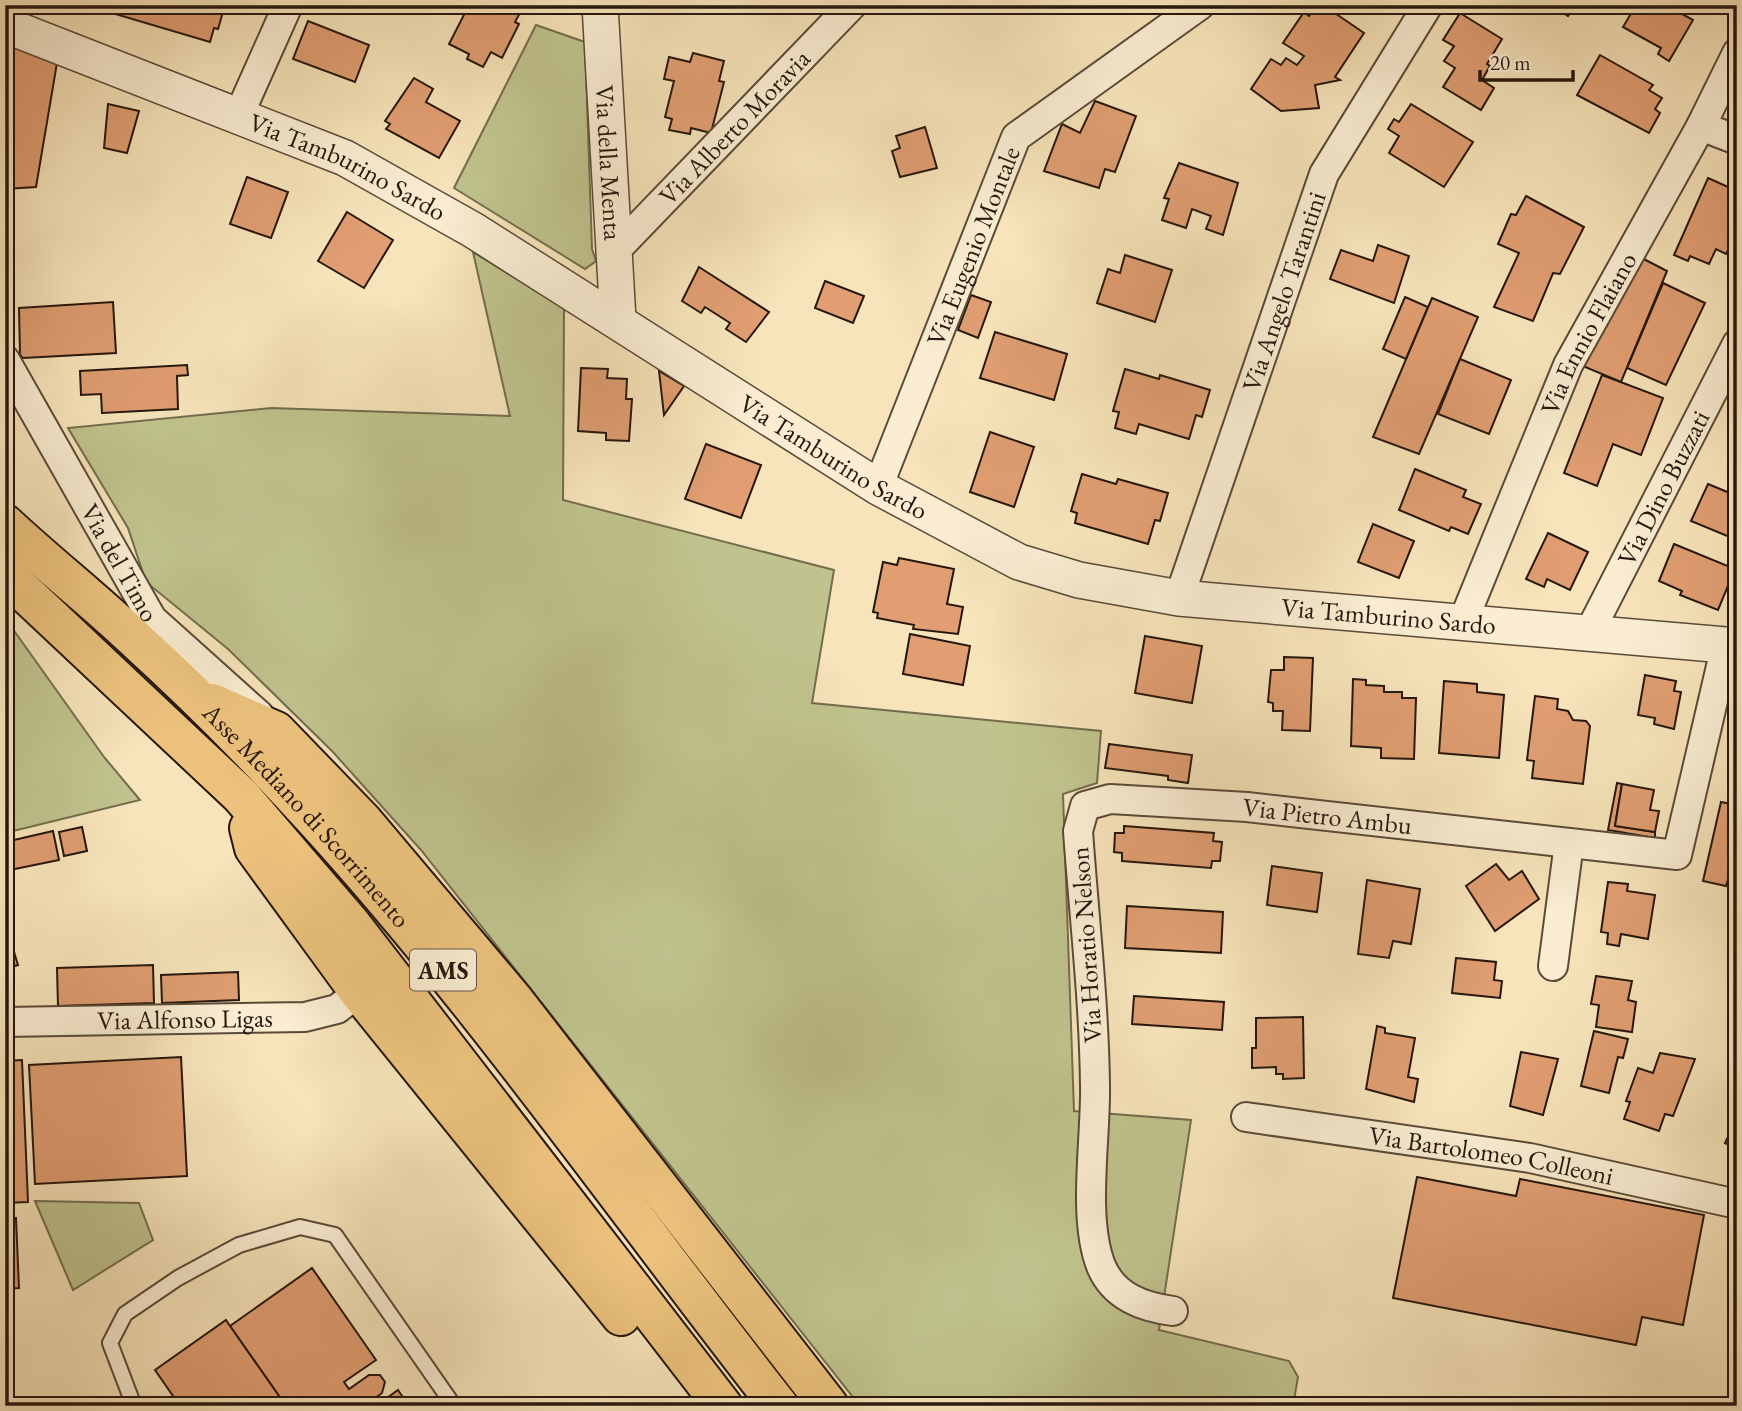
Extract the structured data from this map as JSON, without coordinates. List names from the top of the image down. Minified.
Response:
{"streets":{"highway":["Asse Mediano di Scorrimento","AMS"],"street":["Via Alberto Moravia","Via della Menta","Via Tamburino Sardo","Via Eugenio Montale","Via Angelo Tarantini","Via Ennio Flaiano","Via Dino Buzzati","Via del Timo","Via Pietro Ambu","Via Horatio Nelson","Via Alfonso Ligas","Via Bartolomeo Colleoni"]},"crossings":[["Via Alberto Moravia","Via della Menta"],["Via della Menta","Via Tamburino Sardo"],["Via Tamburino Sardo","Via Eugenio Montale"],["Via Tamburino Sardo","Via Angelo Tarantini"],["Via Tamburino Sardo","Via Ennio Flaiano"],["Via Tamburino Sardo","Via Dino Buzzati"],["Via Tamburino Sardo","Via Pietro Ambu"],["Via Pietro Ambu","Via Horatio Nelson"]],"scale_bar":"20 m"}
